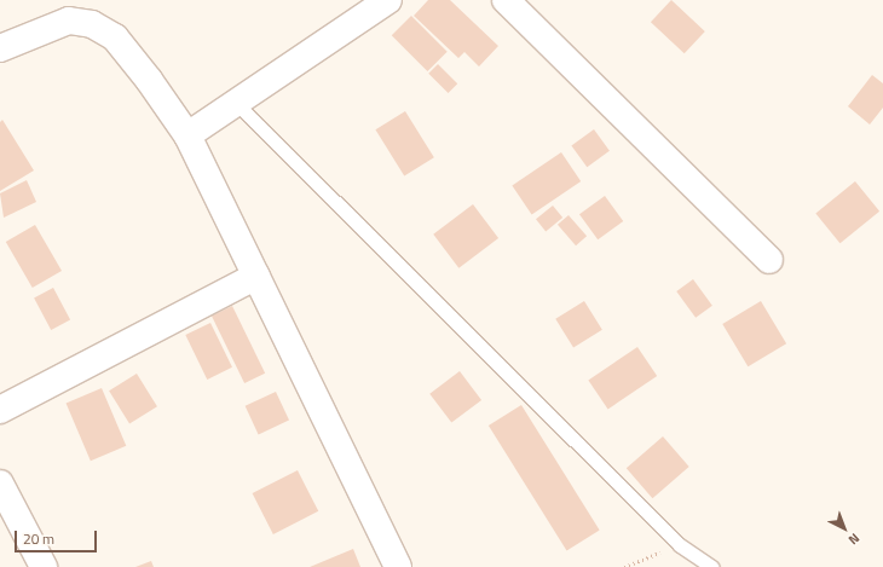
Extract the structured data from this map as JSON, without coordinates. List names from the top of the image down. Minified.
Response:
{"scale_bar":"20 m","north":"bottom right"}
